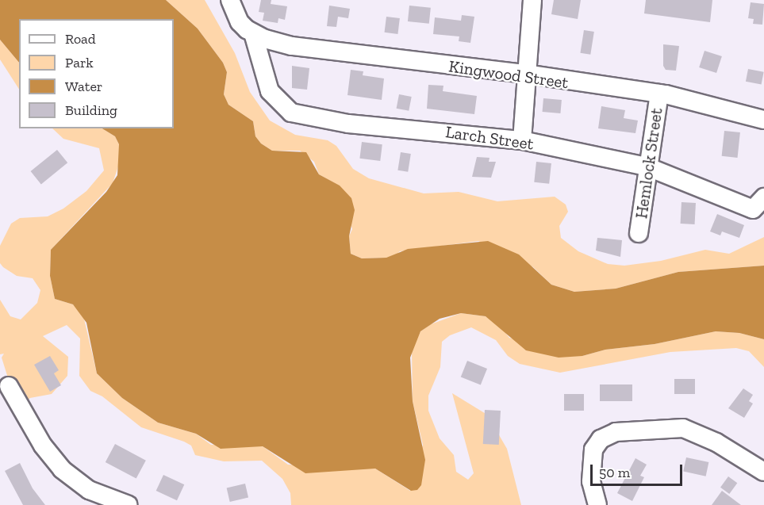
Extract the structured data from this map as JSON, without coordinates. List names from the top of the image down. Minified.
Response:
{"streets":{"street":["Kingwood Street","Larch Street","Hemlock Street"]},"crossings":[["Kingwood Street","Larch Street"],["Kingwood Street","Hemlock Street"],["Larch Street","Hemlock Street"]],"legend":["Road","Park","Water","Building"],"scale_bar":"50 m"}
